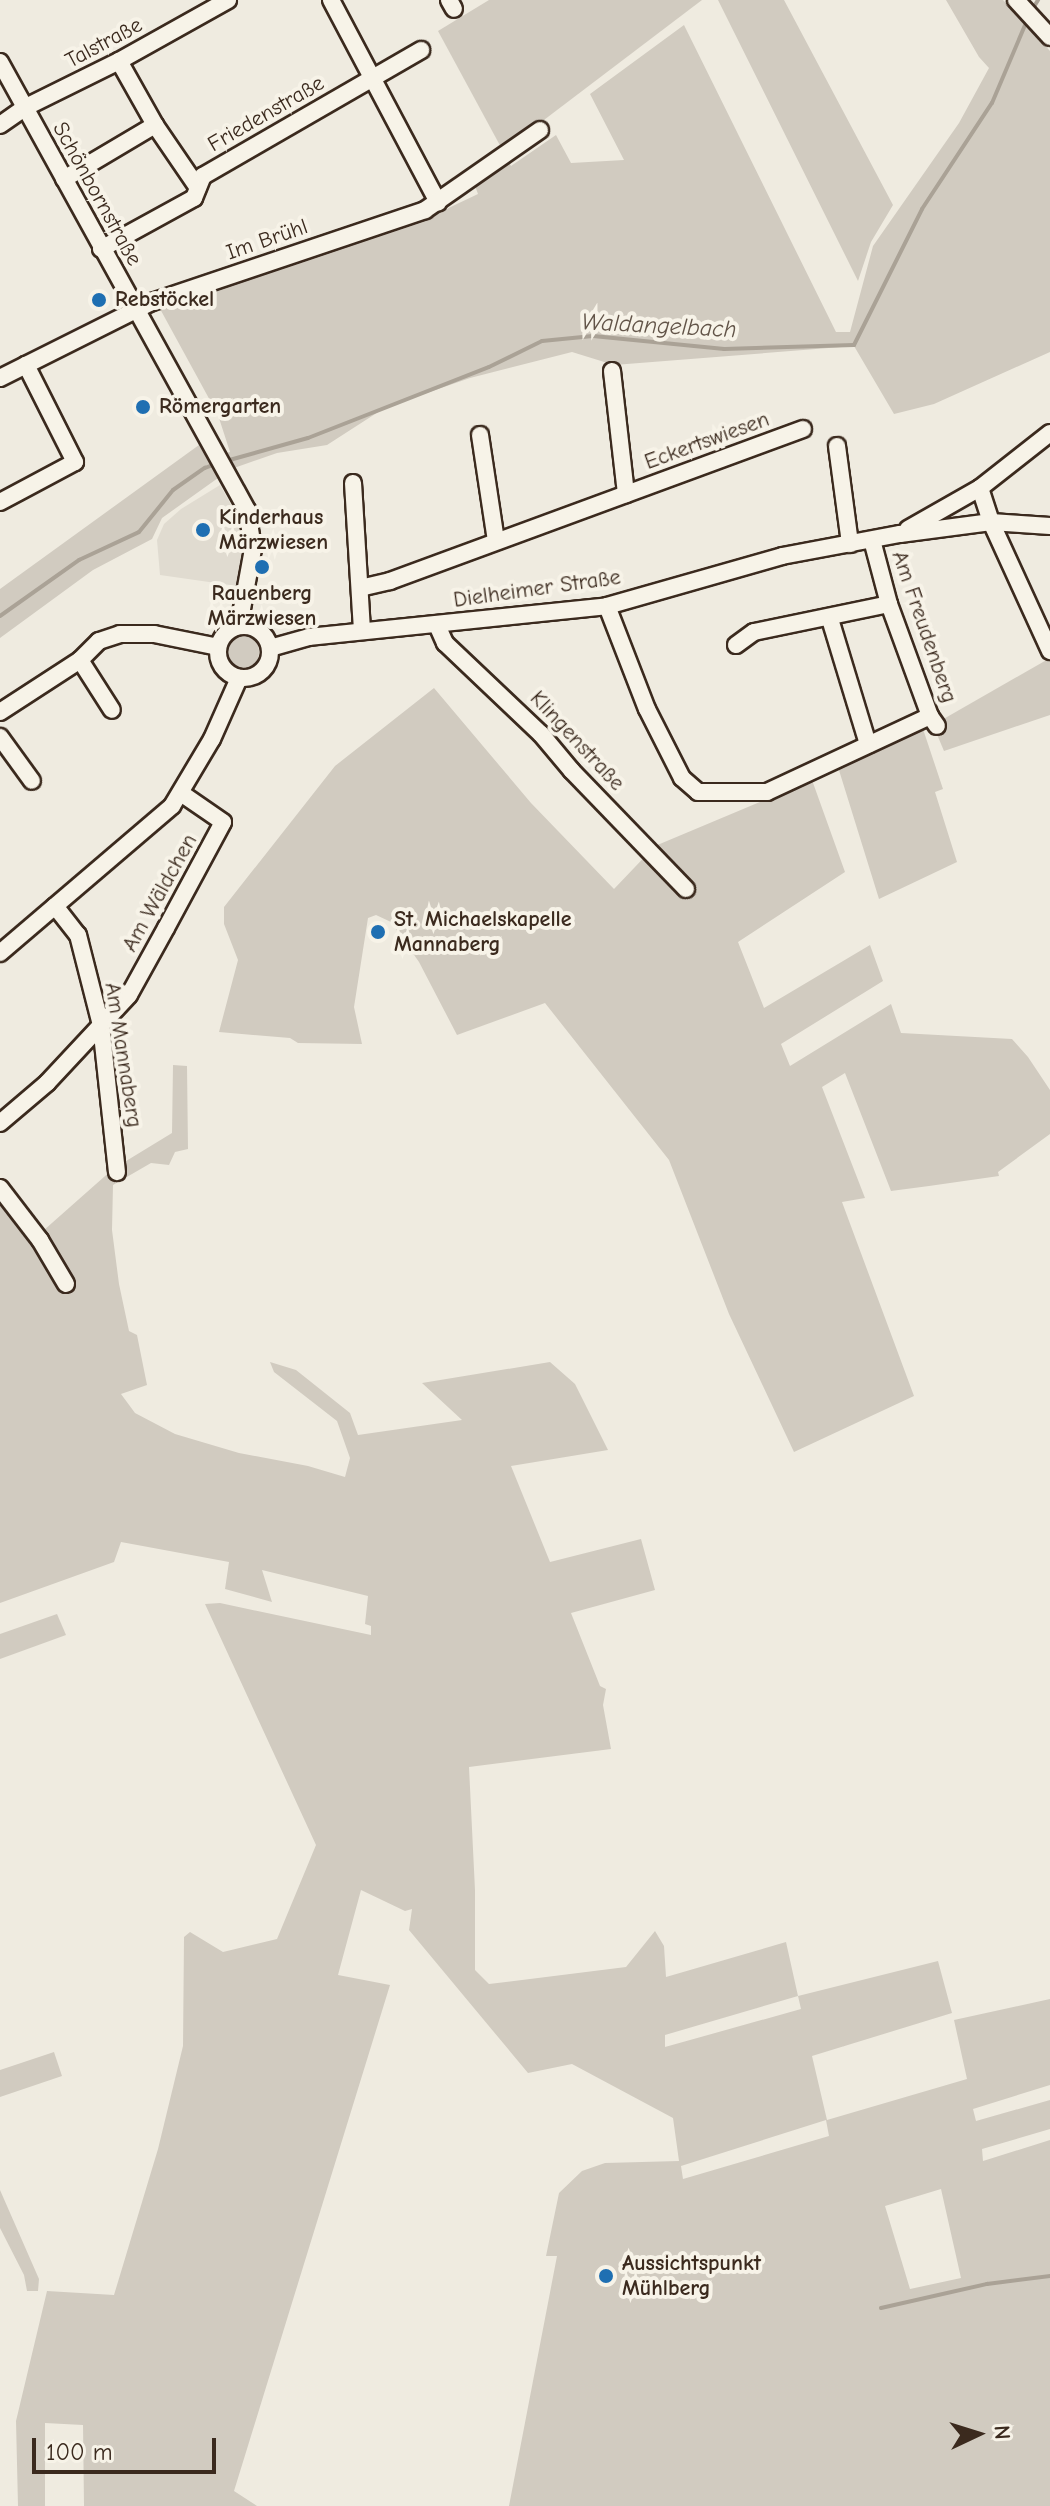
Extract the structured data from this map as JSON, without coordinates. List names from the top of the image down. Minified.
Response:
{"streets":{"street":["Talstraße","Friedenstraße","Schönbornstraße","Im Brühl","Eckertswiesen","Dielheimer Straße","Am Freudenberg","Klingenstraße","Am Wäldchen","Am Mannaberg"]},"crossings":[["Talstraße","Schönbornstraße"],["Friedenstraße","Schönbornstraße"],["Schönbornstraße","Im Brühl"],["Schönbornstraße","Dielheimer Straße"],["Dielheimer Straße","Am Freudenberg"],["Dielheimer Straße","Klingenstraße"],["Am Wäldchen","Am Mannaberg"]],"water":["Waldangelbach"],"places":["Rebstöckel","Römergarten","Kinderhaus Märzwiesen","Rauenberg Märzwiesen","St. Michaelskapelle Mannaberg","Aussichtspunkt Mühlberg"],"scale_bar":"100 m","north":"right"}
